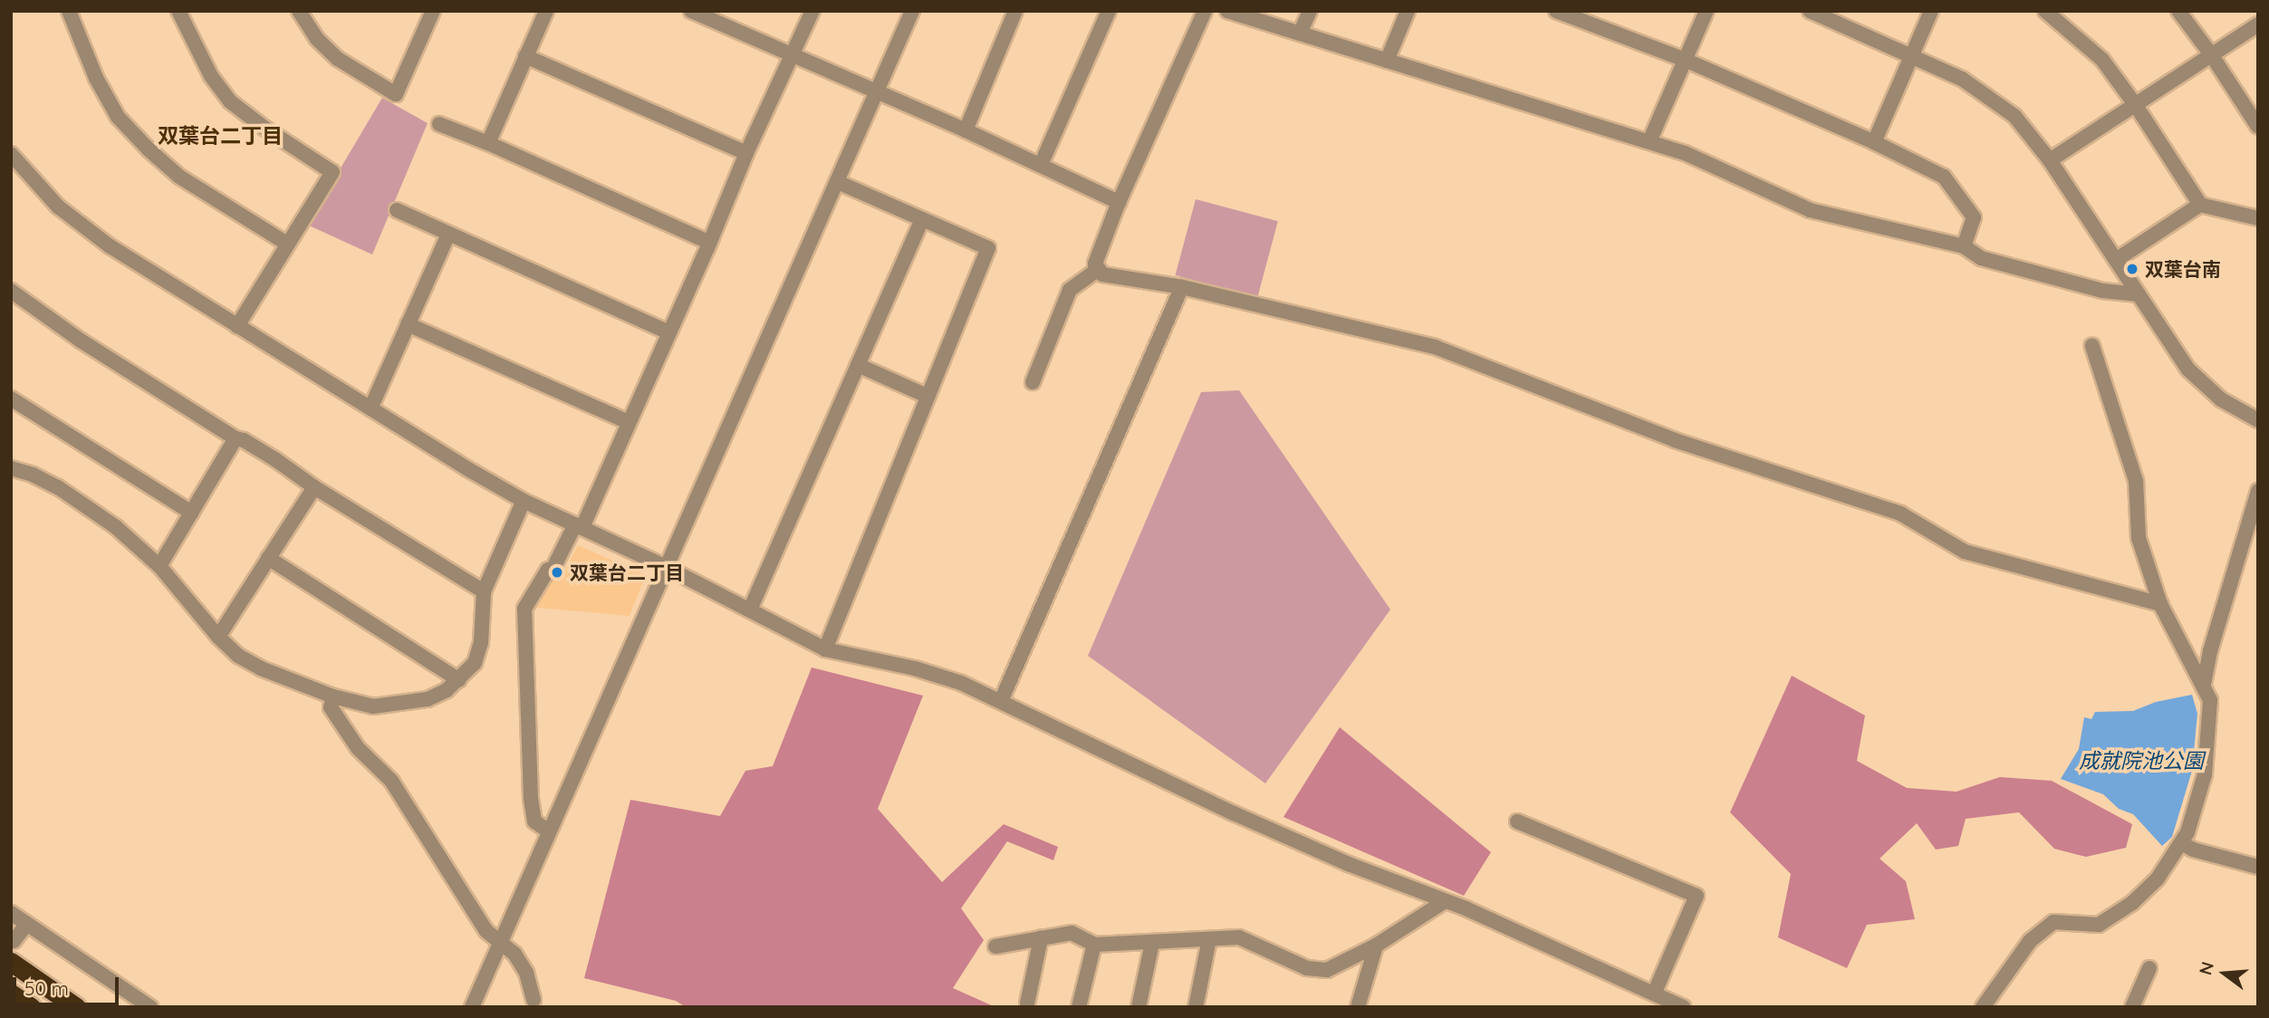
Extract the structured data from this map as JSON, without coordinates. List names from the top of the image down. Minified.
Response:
{"districts":["双葉台二丁目"],"water":["成就院池公園"],"places":["双葉台南","双葉台二丁目"],"scale_bar":"50 m","north":"left"}
